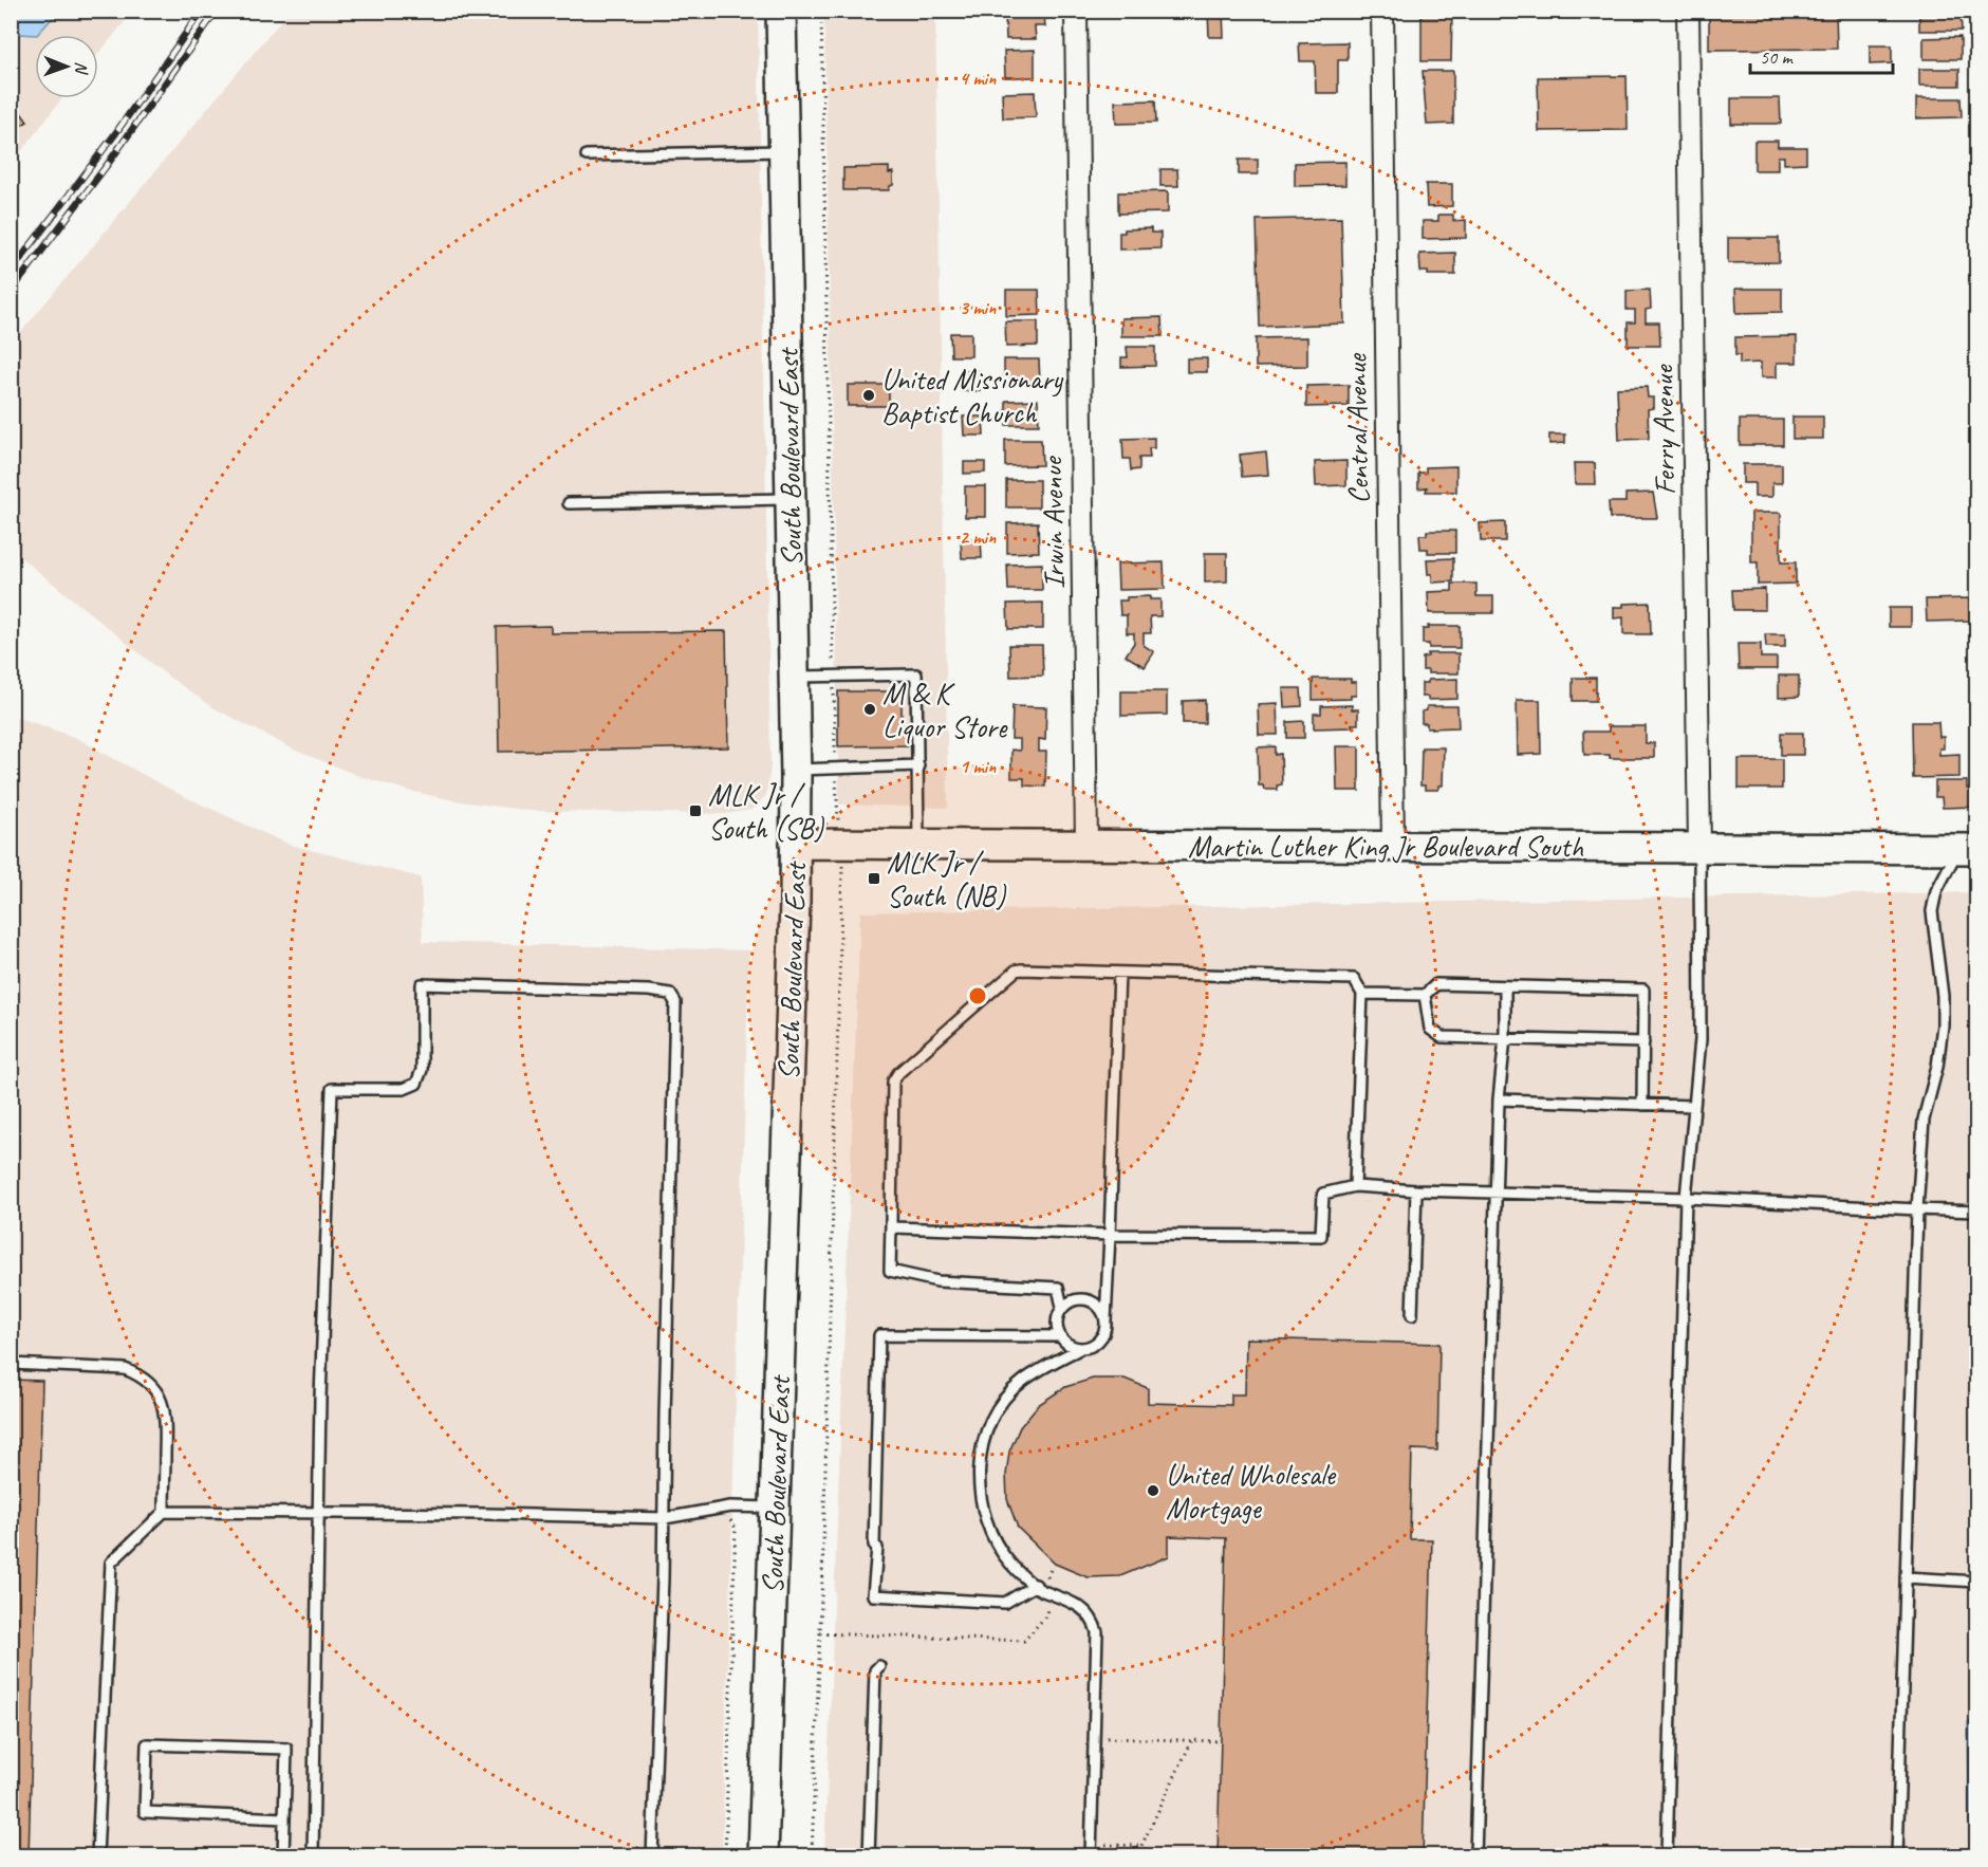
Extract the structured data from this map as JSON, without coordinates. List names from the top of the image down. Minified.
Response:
{"streets":{"street":["Central Avenue","Ferry Avenue","South Boulevard East","Irwin Avenue","Martin Luther King Jr Boulevard South"]},"crossings":[["Central Avenue","Martin Luther King Jr Boulevard South"],["Ferry Avenue","Martin Luther King Jr Boulevard South"],["South Boulevard East","Martin Luther King Jr Boulevard South"],["Irwin Avenue","Martin Luther King Jr Boulevard South"]],"places":{"other":["United Missionary Baptist Church","M & K Liquor Store","United Wholesale Mortgage"],"transit":["MLK Jr / South (SB)","MLK Jr / South (NB)"]},"scale_bar":"50 m","north":"right","rings":["4 min","3 min","2 min","1 min"]}
